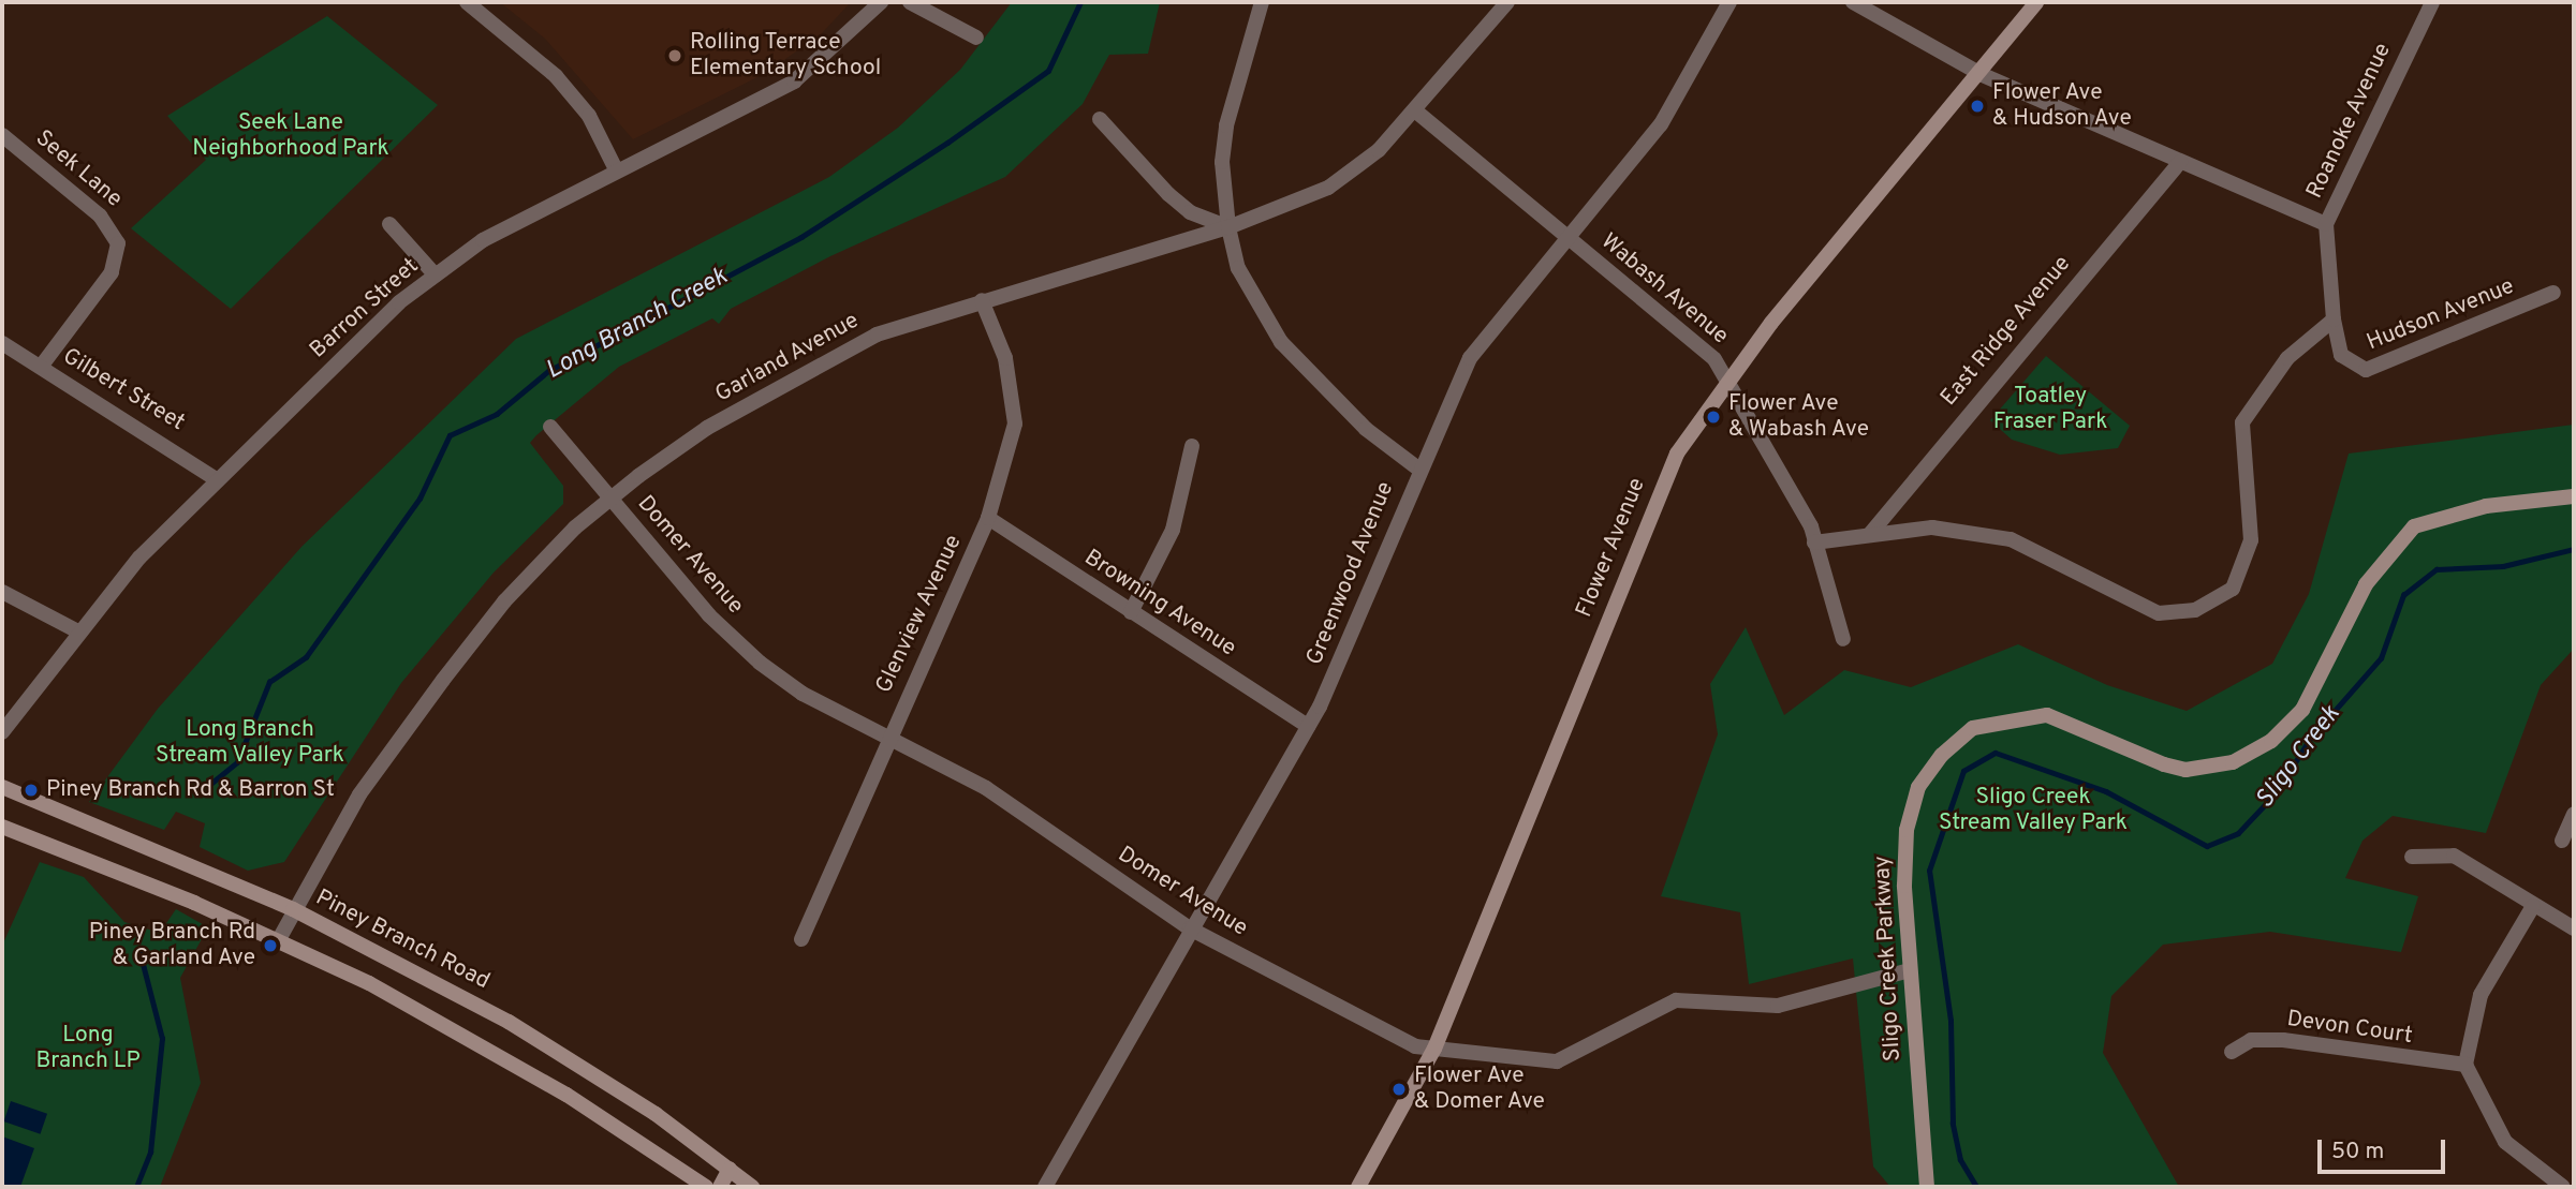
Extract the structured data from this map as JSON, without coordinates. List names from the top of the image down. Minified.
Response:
{"streets":{"street":["Roanoke Avenue","Seek Lane","Wabash Avenue","Barron Street","Hudson Avenue","East Ridge Avenue","Garland Avenue","Gilbert Street","Flower Avenue","Domer Avenue","Greenwood Avenue","Browning Avenue","Glenview Avenue","Piney Branch Road","Sligo Creek Parkway","Devon Court"]},"crossings":[["Roanoke Avenue","Hudson Avenue"],["Seek Lane","Gilbert Street"],["Wabash Avenue","Garland Avenue"],["Wabash Avenue","Flower Avenue"],["Wabash Avenue","Greenwood Avenue"],["Barron Street","Gilbert Street"],["Garland Avenue","Domer Avenue"],["Garland Avenue","Glenview Avenue"],["Garland Avenue","Piney Branch Road"],["Flower Avenue","Domer Avenue"],["Domer Avenue","Greenwood Avenue"],["Domer Avenue","Glenview Avenue"],["Domer Avenue","Sligo Creek Parkway"],["Greenwood Avenue","Browning Avenue"],["Browning Avenue","Glenview Avenue"]],"water":["Long Branch Creek","Sligo Creek"],"parks":["Seek Lane Neighborhood Park","Toatley Fraser Park","Long Branch Stream Valley Park","Sligo Creek Stream Valley Park","Long Branch LP"],"places":["Rolling Terrace Elementary School","Flower Ave & Hudson Ave","Flower Ave & Wabash Ave","Piney Branch Rd & Barron St","Piney Branch Rd & Garland Ave","Flower Ave & Domer Ave"],"scale_bar":"50 m"}
